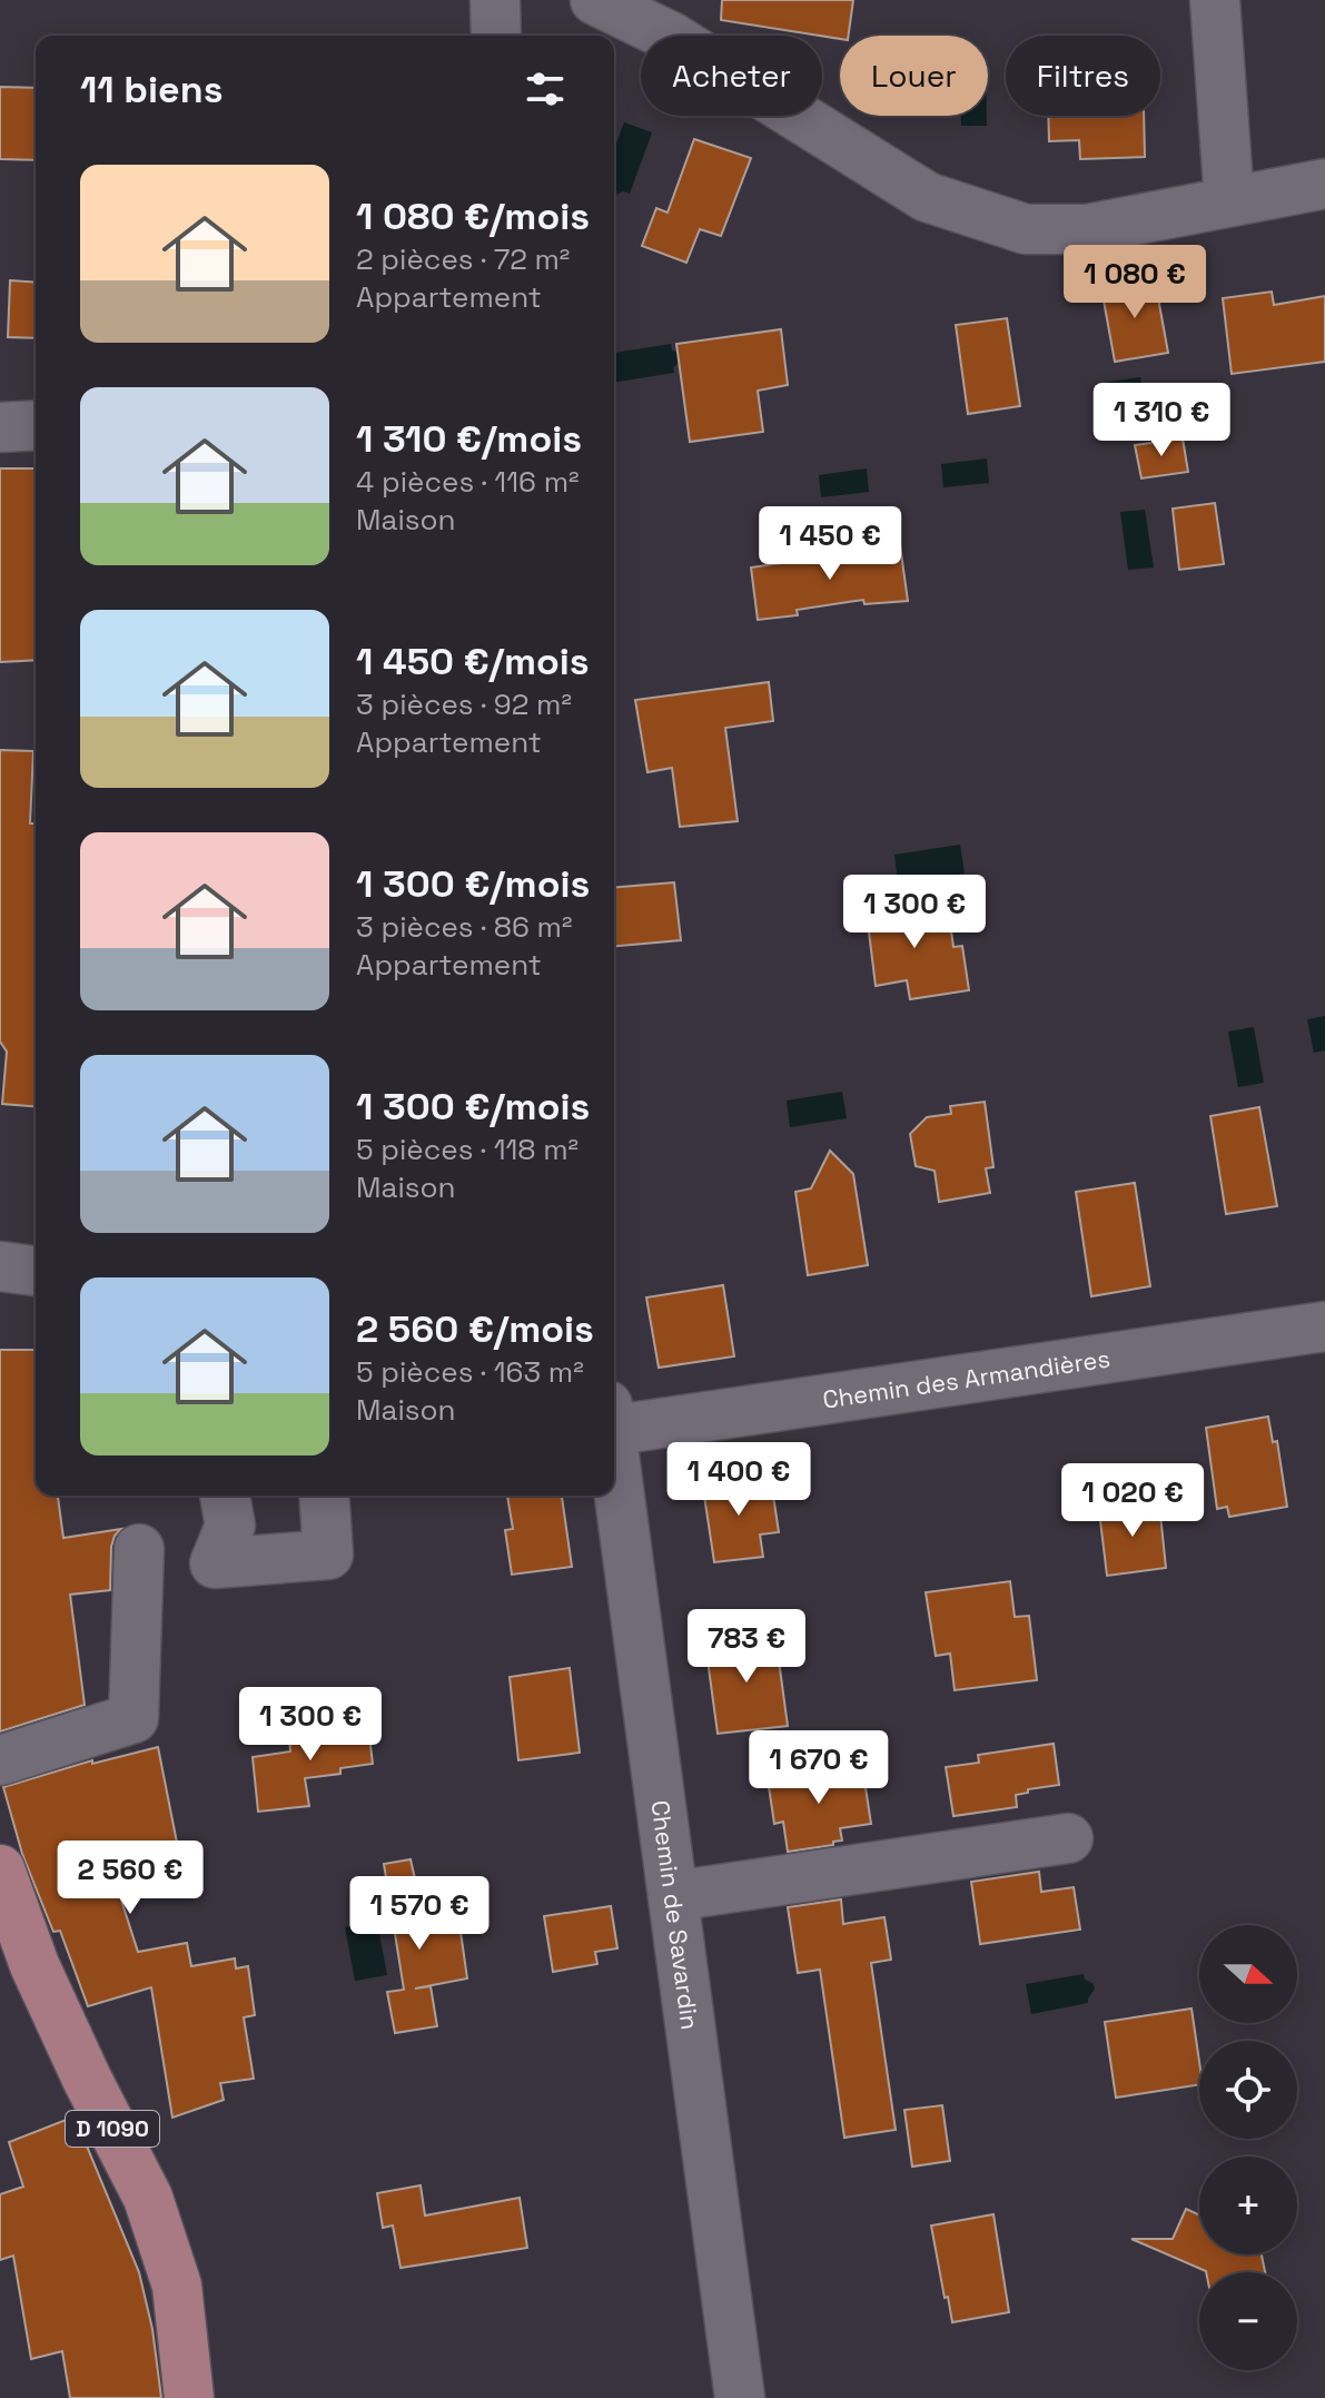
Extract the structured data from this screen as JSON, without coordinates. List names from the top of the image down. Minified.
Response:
{"streets":{"main road":["D 1090"],"street":["Chemin des Armandières","Chemin de Savardin"]},"north":"right","page":{"chip":["Acheter","Louer","Filtres"],"heading":"11 biens","list":[{"name":"1 080 €/mois","note":"2 pièces · 72 m² · Appartement"},{"name":"1 310 €/mois","note":"4 pièces · 116 m² · Maison"},{"name":"1 450 €/mois","note":"3 pièces · 92 m² · Appartement"},{"name":"1 300 €/mois","note":"3 pièces · 86 m² · Appartement"},{"name":"1 300 €/mois","note":"5 pièces · 118 m² · Maison"},{"name":"2 560 €/mois","note":"5 pièces · 163 m² · Maison"}],"price":["1 080 €","1 310 €","1 450 €","1 300 €","1 400 €","1 020 €","783 €","1 300 €","1 670 €","2 560 €","1 570 €"],"map_buttons":["+","−"]}}
